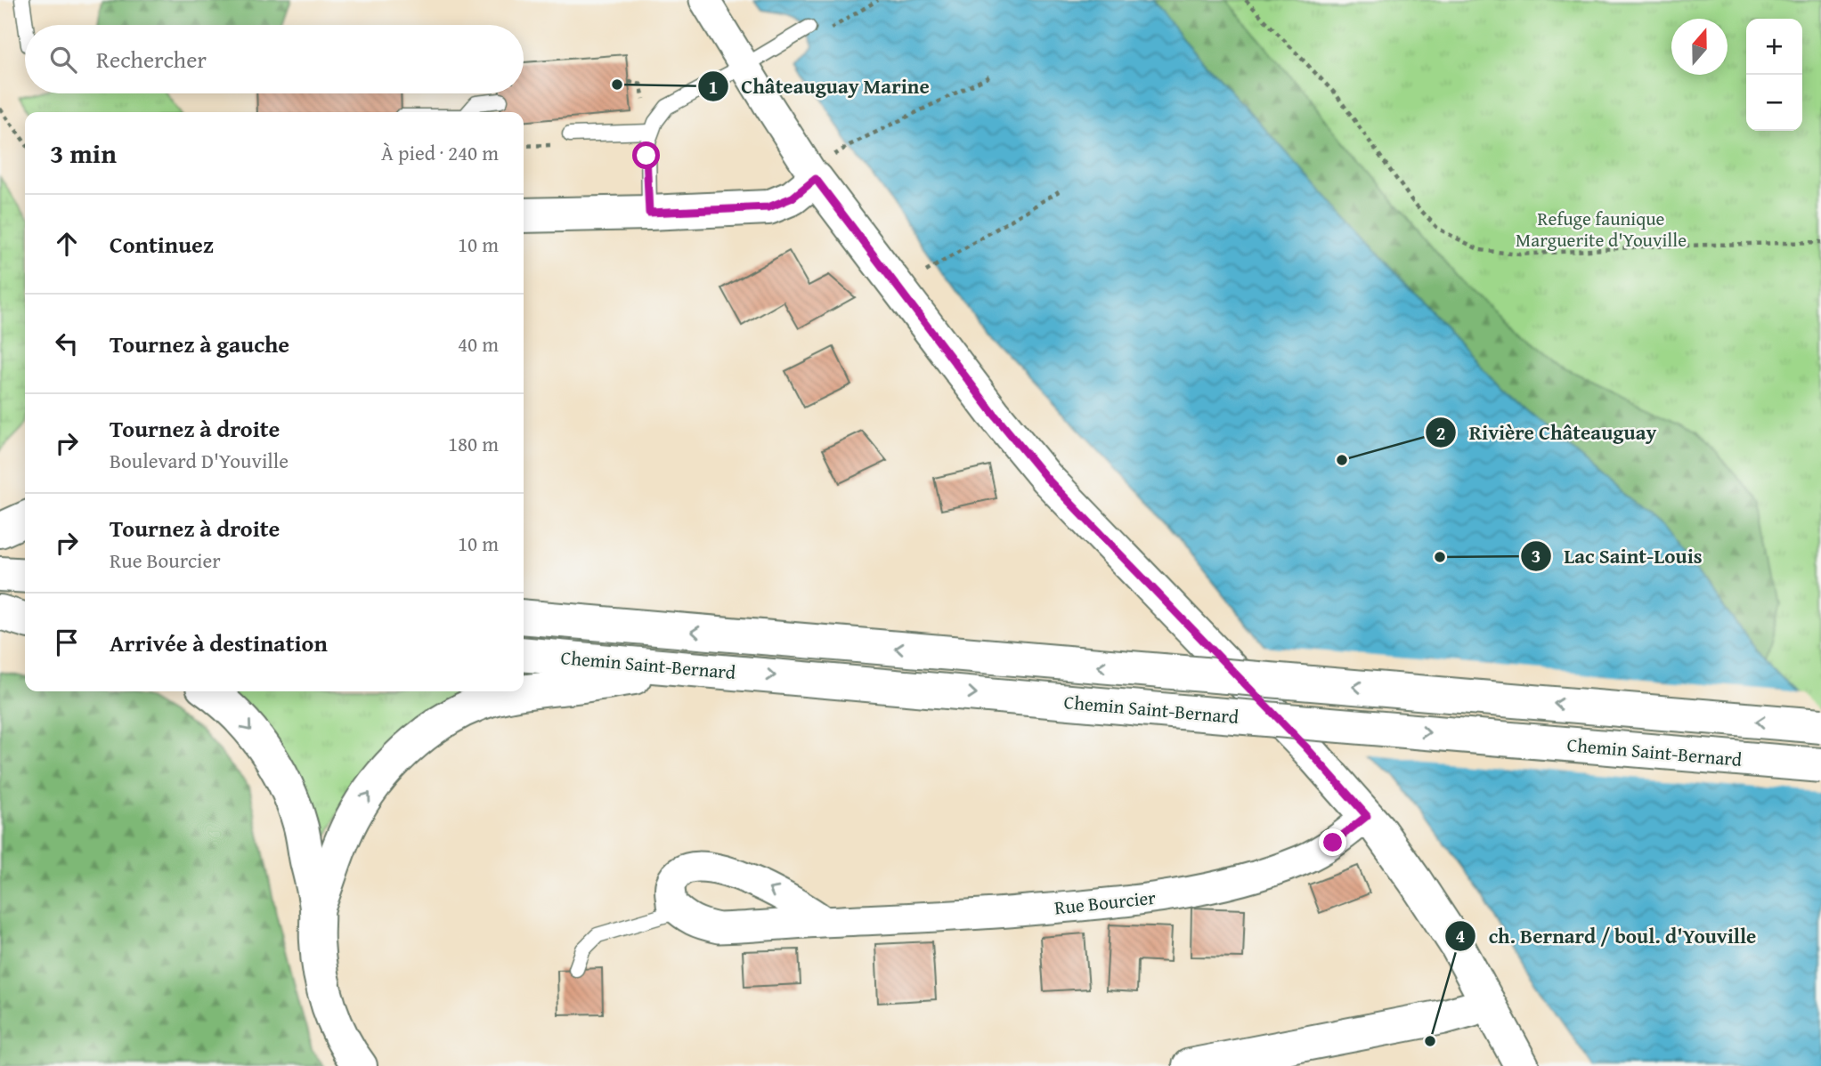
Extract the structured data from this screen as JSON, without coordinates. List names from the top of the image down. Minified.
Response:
{"streets":{"street":["Chemin Saint-Bernard","Rue Bourcier"]},"parks":["Refuge faunique Marguerite d'Youville"],"places":["Châteauguay Marine","Rivière Châteauguay","Lac Saint-Louis","ch. Bernard / boul. d'Youville"],"north":"top","page":{"map_buttons":["+","−"],"search":"Rechercher","heading":["3 min","À pied · 240 m"],"list":[["Continuez","10 m"],["Tournez à gauche","40 m"],["Tournez à droite","Boulevard D'Youville","180 m"],["Tournez à droite","Rue Bourcier","10 m"],"Arrivée à destination"]}}
